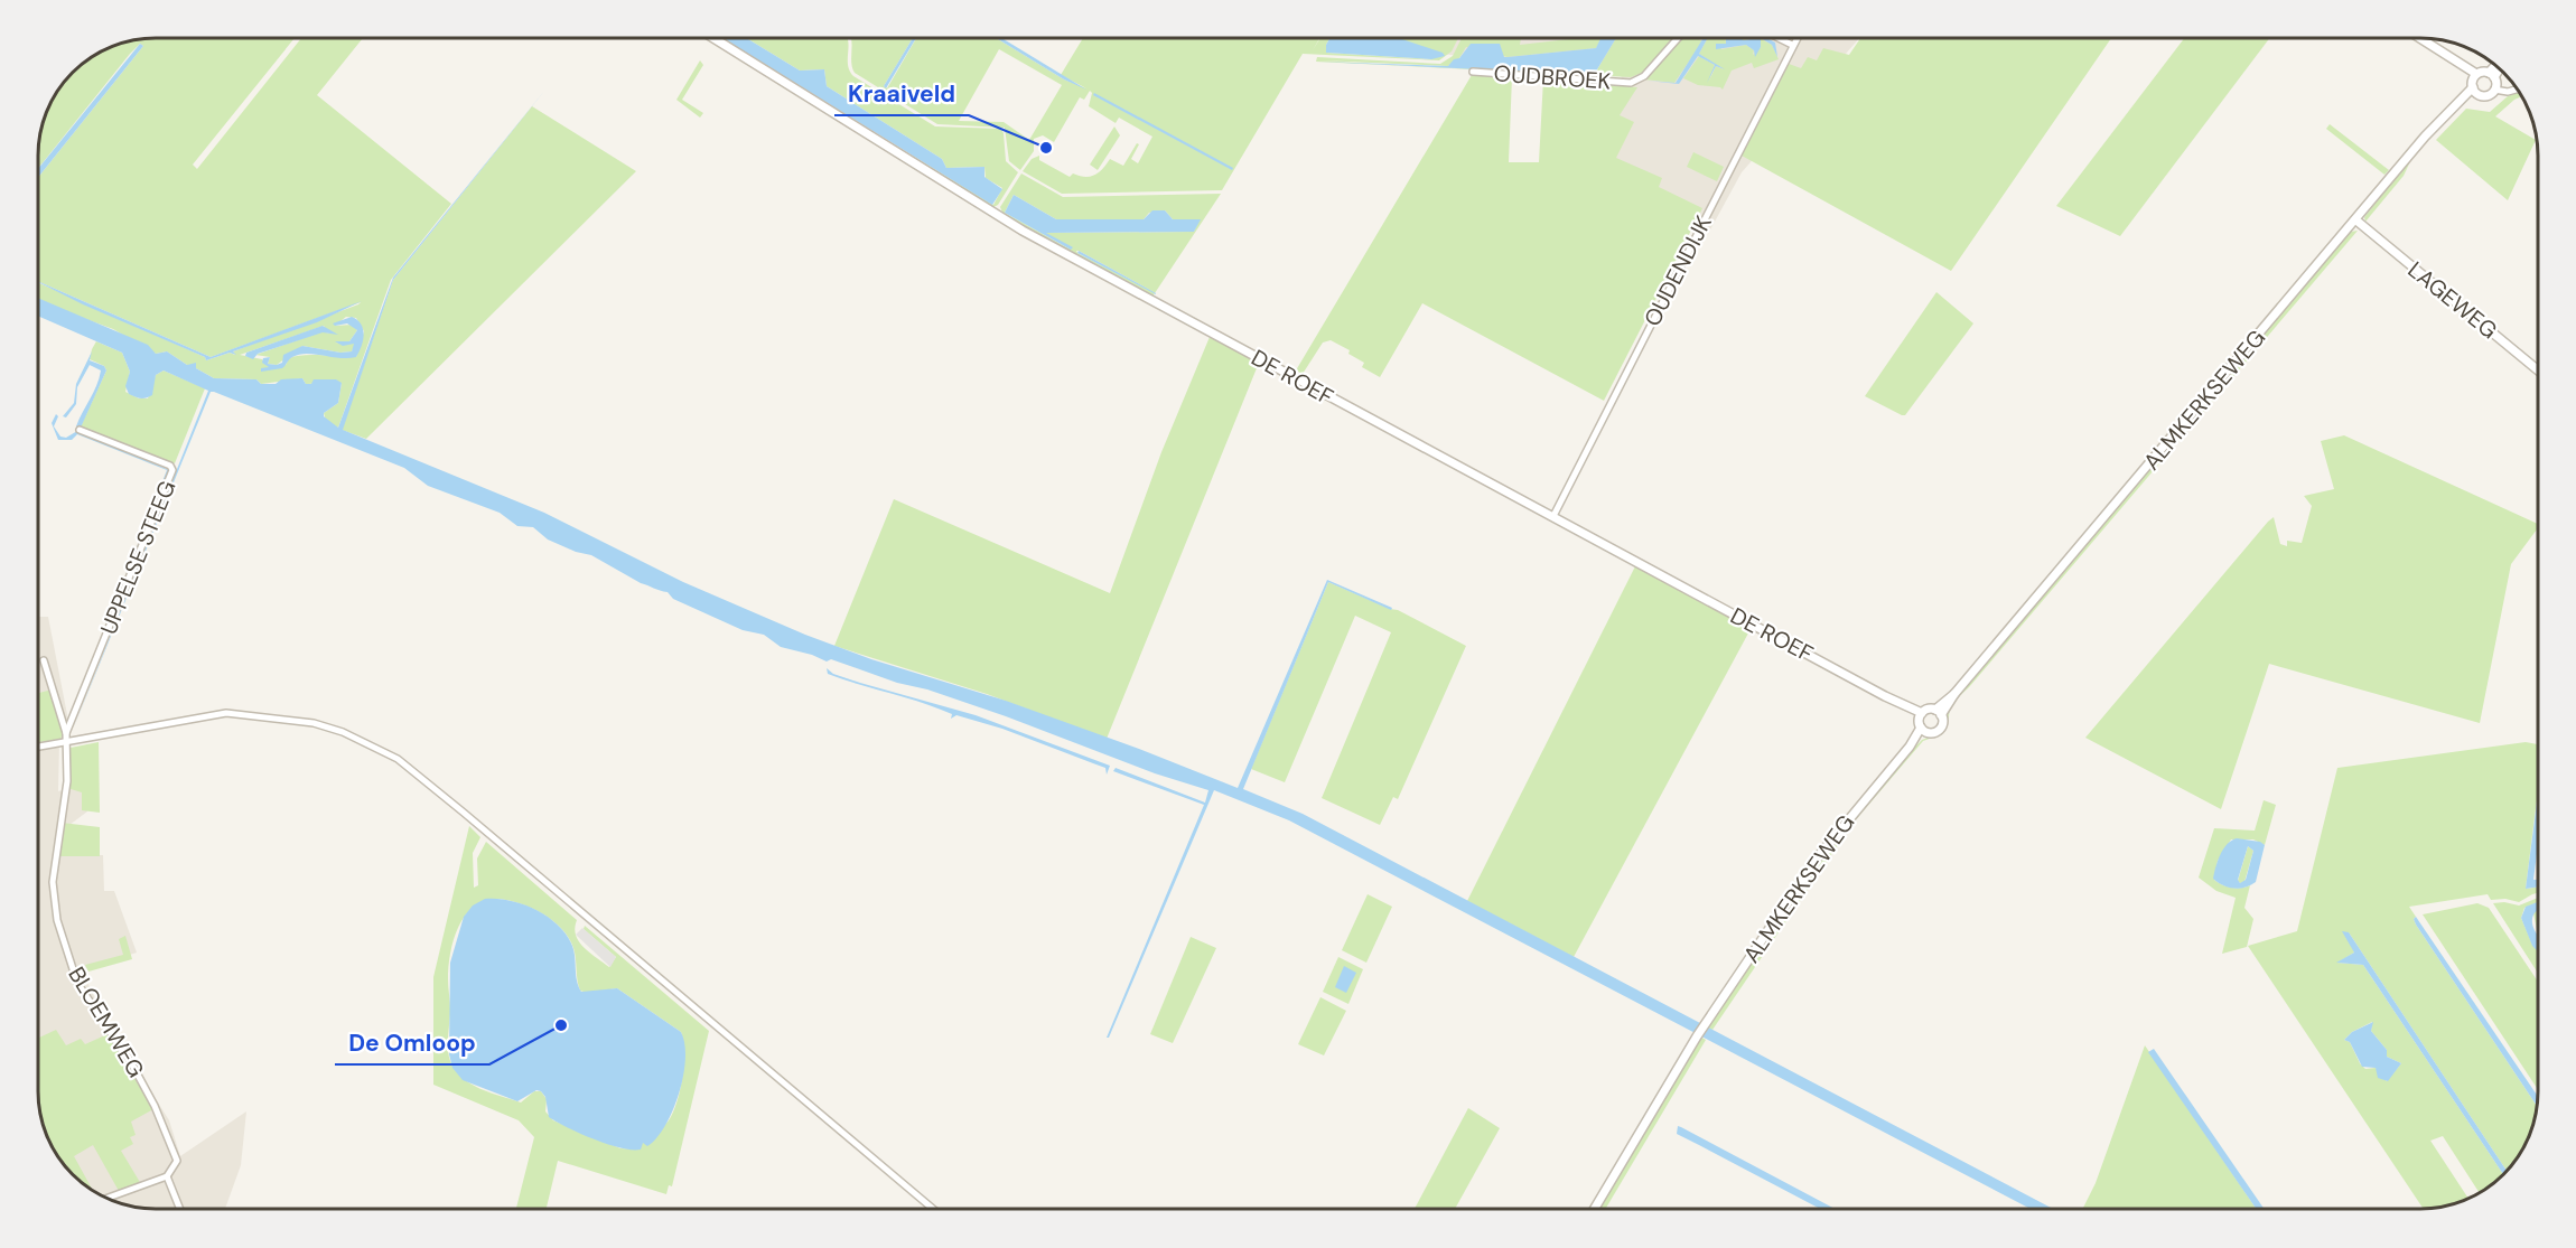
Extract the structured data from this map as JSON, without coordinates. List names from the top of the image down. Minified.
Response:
{"streets":{"street":["OUDBROEK","OUDENDIJK","LAGEWEG","DE ROEF","ALMKERKSEWEG","UPPELSE STEEG","BLOEMWEG"]},"crossings":[["OUDENDIJK","DE ROEF"],["LAGEWEG","ALMKERKSEWEG"],["UPPELSE STEEG","BLOEMWEG"]],"places":["Kraaiveld","De Omloop"]}
